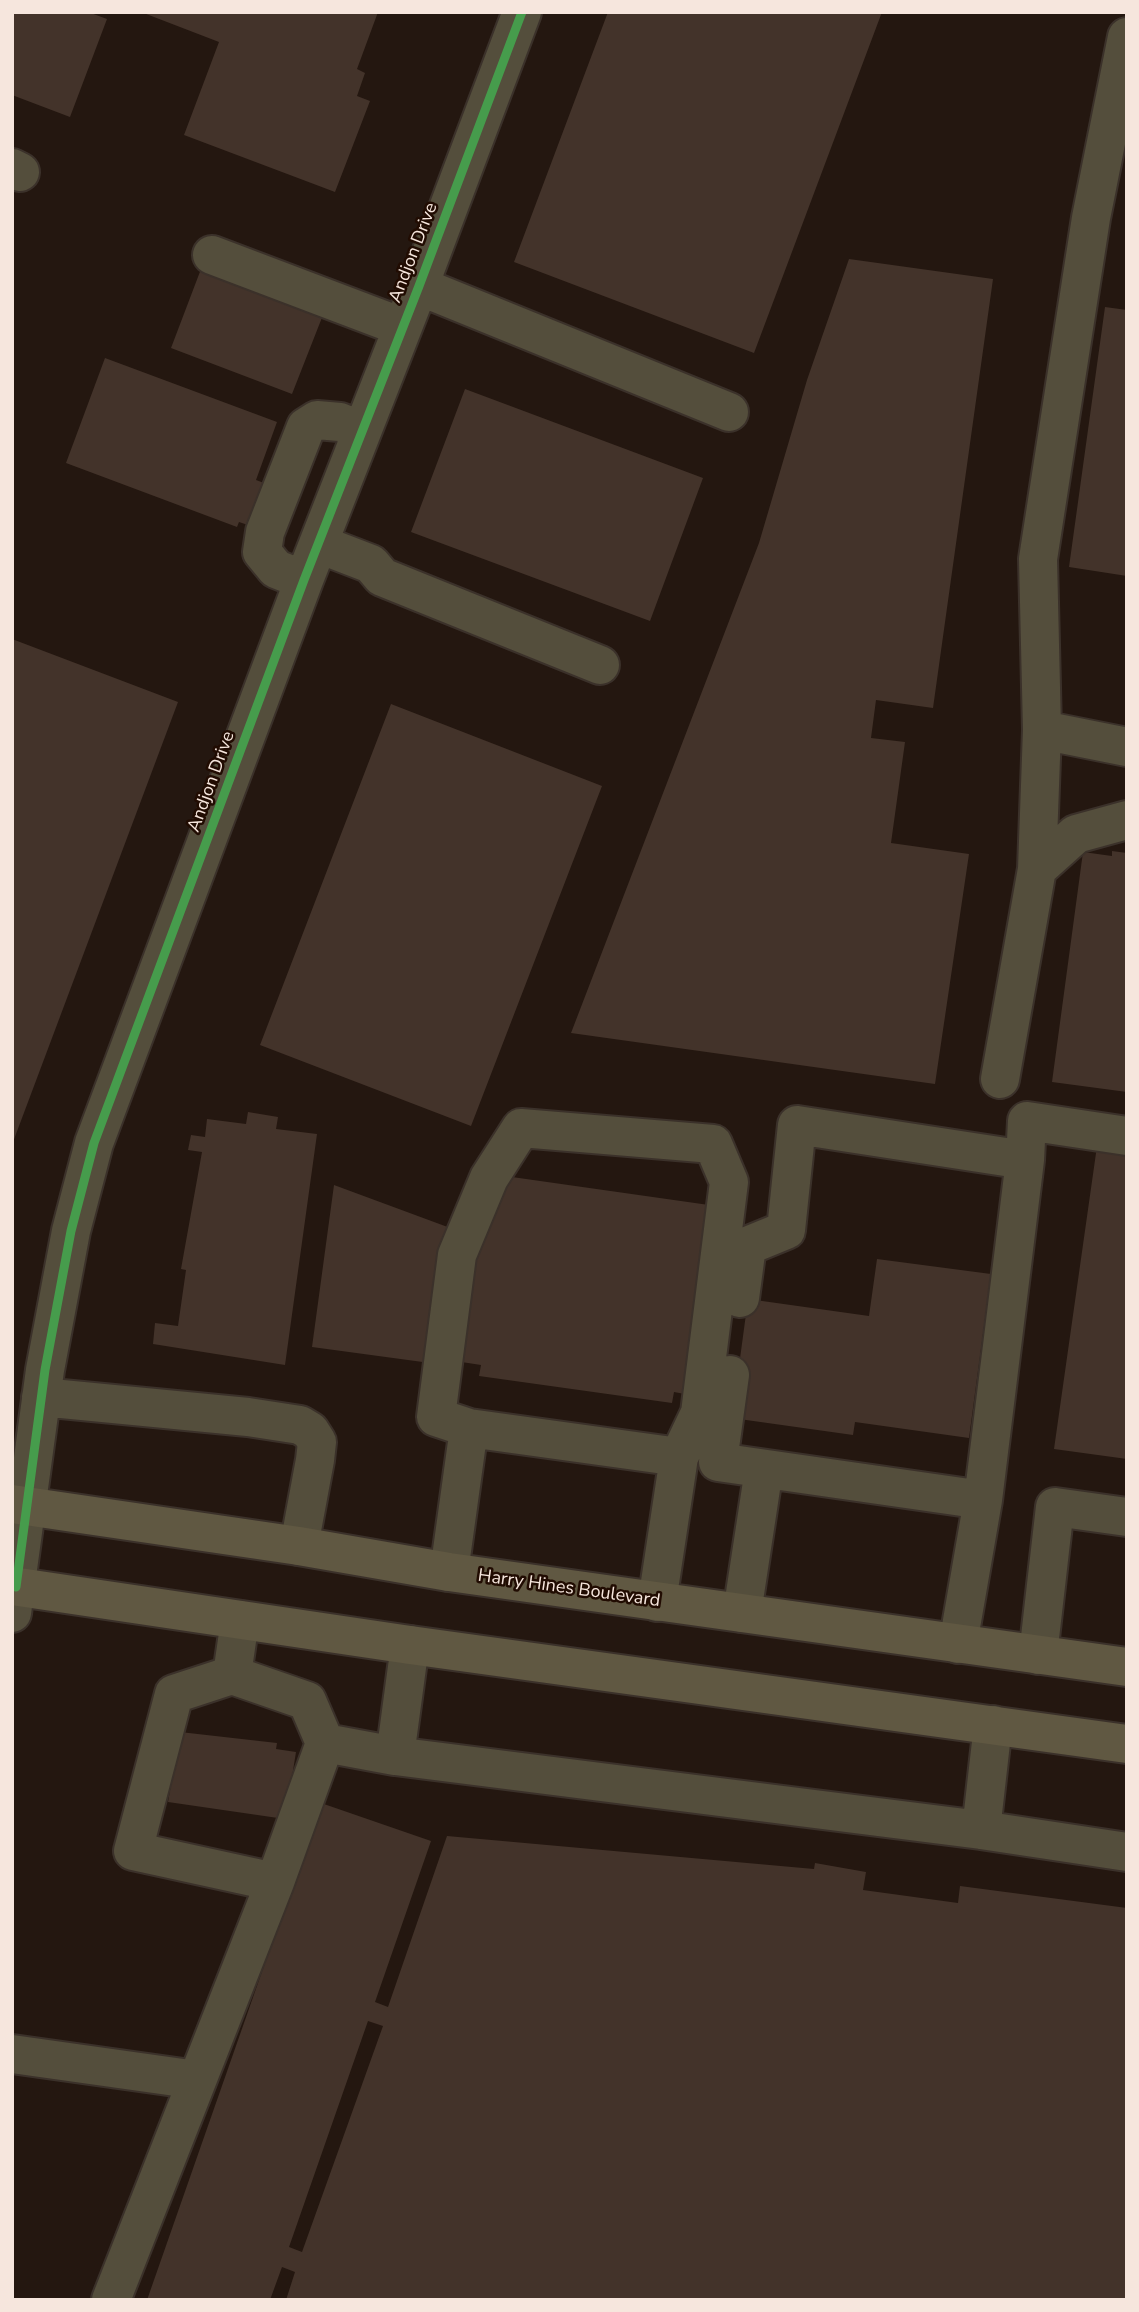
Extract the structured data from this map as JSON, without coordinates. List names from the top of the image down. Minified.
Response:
{"streets":{"main road":["Harry Hines Boulevard"],"street":["Andjon Drive"]},"crossings":[["Andjon Drive","Harry Hines Boulevard"]]}
